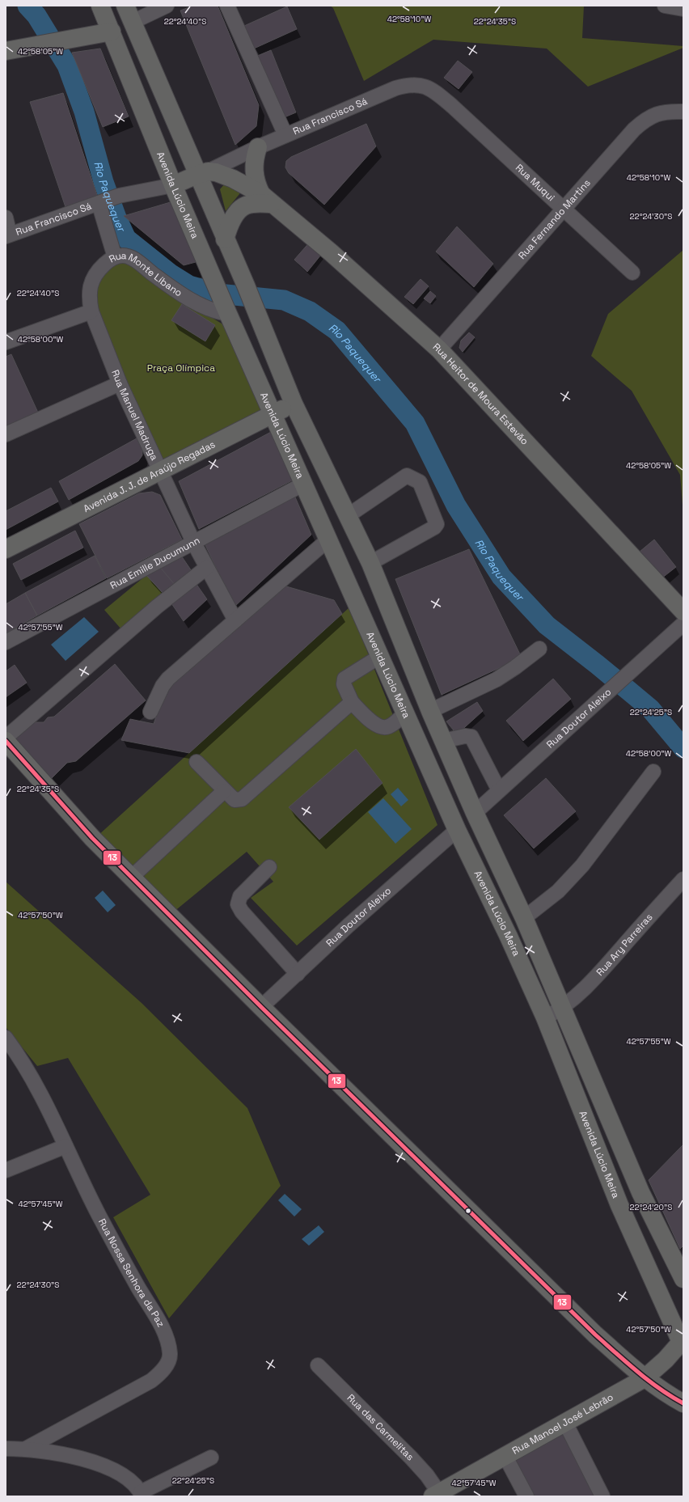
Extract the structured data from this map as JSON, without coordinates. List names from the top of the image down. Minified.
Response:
{"streets":{"main road":["Rua Francisco Sá","Avenida Lúcio Meira","Rua Heitor de Moura Estevão","Avenida J. J. de Araújo Regadas","Rua Manoel José Lebrão"],"street":["Rua Muqui","Rua Fernando Martins","Rua Monte Líbano","Rua Manuel Madruga","Rua Emille Ducumunn","Rua Doutor Aleixo","Rua Ary Parreiras","Rua Nossa Senhora da Paz","Rua das Carmelitas"]},"crossings":[["Rua Francisco Sá","Rua Muqui"],["Rua Francisco Sá","Avenida Lúcio Meira"],["Rua Francisco Sá","Rua Heitor de Moura Estevão"],["Rua Muqui","Rua Fernando Martins"],["Avenida Lúcio Meira","Rua Monte Líbano"],["Avenida Lúcio Meira","Avenida J. J. de Araújo Regadas"],["Avenida Lúcio Meira","Rua Emille Ducumunn"],["Avenida Lúcio Meira","Rua Doutor Aleixo"],["Avenida Lúcio Meira","Rua Ary Parreiras"],["Avenida Lúcio Meira","Rua Manoel José Lebrão"],["Rua Fernando Martins","Rua Heitor de Moura Estevão"],["Rua Monte Líbano","Rua Manuel Madruga"],["Rua Manuel Madruga","Avenida J. J. de Araújo Regadas"],["Rua Manuel Madruga","Rua Emille Ducumunn"],["Rua Manoel José Lebrão","Rua das Carmelitas"]],"water":["Rio Paquequer"],"parks":["Praça Olímpica"],"lines":["transit line 13"],"coordinates":["42°58'10\"W","22°24'40\"S","22°24'35\"S","42°58'05\"W","22°24'30\"S","42°58'00\"W","42°57'55\"W","22°24'25\"S","42°57'50\"W","42°57'45\"W","22°24'20\"S"]}
